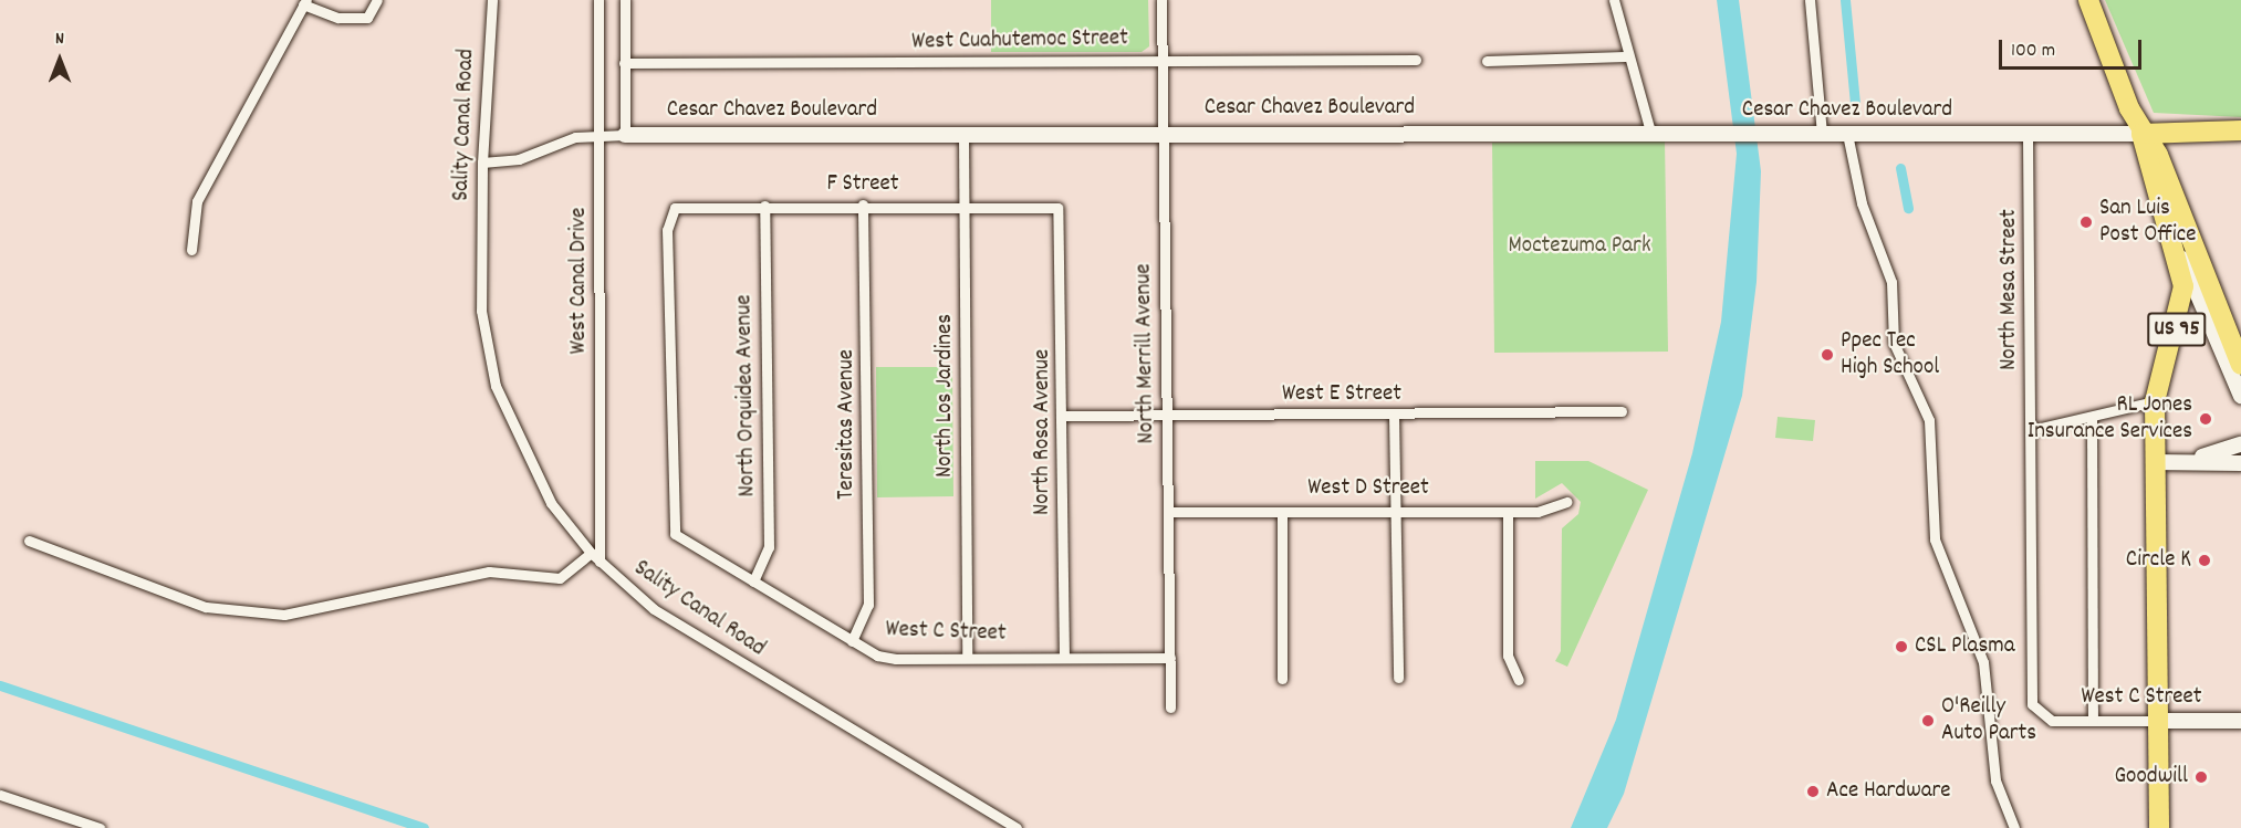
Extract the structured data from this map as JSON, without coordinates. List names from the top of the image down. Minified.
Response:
{"streets":{"highway":["US 95"],"street":["West Cuahutemoc Street","Cesar Chavez Boulevard","Sality Canal Road","F Street","West Canal Drive","North Mesa Street","North Merrill Avenue","West E Street","North Orquidea Avenue","North Los Jardines","Teresitas Avenue","North Rosa Avenue","West D Street","West C Street"]},"crossings":[["West Cuahutemoc Street","North Merrill Avenue"],["Cesar Chavez Boulevard","Sality Canal Road"],["Cesar Chavez Boulevard","West Canal Drive"],["Cesar Chavez Boulevard","North Mesa Street"],["Cesar Chavez Boulevard","US 95"],["Cesar Chavez Boulevard","North Merrill Avenue"],["Cesar Chavez Boulevard","North Los Jardines"],["Sality Canal Road","West Canal Drive"],["F Street","North Orquidea Avenue"],["F Street","North Los Jardines"],["F Street","Teresitas Avenue"],["F Street","North Rosa Avenue"],["F Street","West C Street"],["North Mesa Street","West C Street"],["US 95","West C Street"],["North Merrill Avenue","West E Street"],["North Merrill Avenue","West D Street"],["North Merrill Avenue","West C Street"],["West E Street","North Rosa Avenue"],["North Orquidea Avenue","West C Street"],["North Los Jardines","West C Street"],["Teresitas Avenue","West C Street"],["North Rosa Avenue","West C Street"]],"parks":["Moctezuma Park"],"places":["San Luis Post Office","Ppec Tec High School","RL Jones Insurance Services","Circle K","CSL Plasma","O'Reilly Auto Parts","Goodwill","Ace Hardware"],"scale_bar":"100 m","north":"top"}
